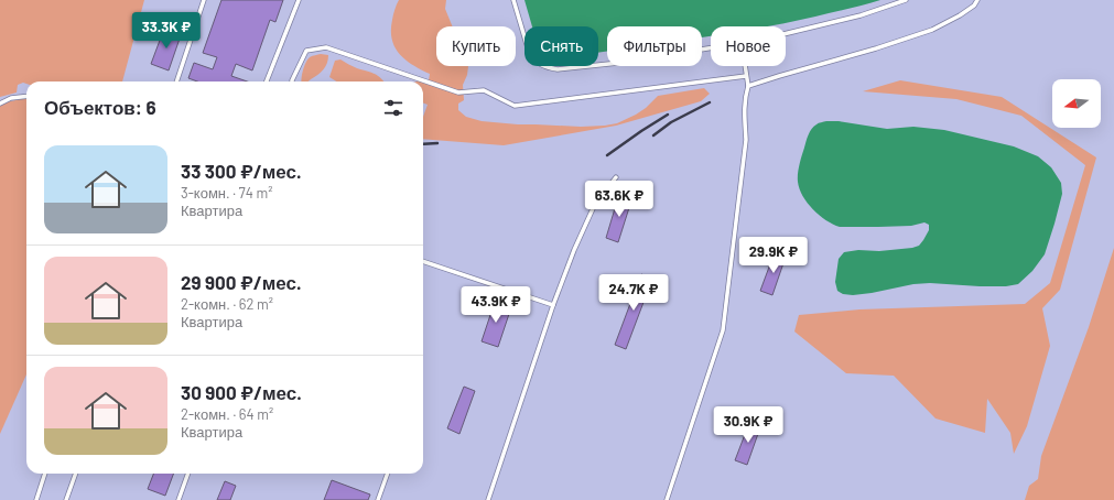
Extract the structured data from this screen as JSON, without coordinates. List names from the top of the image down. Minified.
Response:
{"north":"left","page":{"price":["33.3K ₽","63.6K ₽","29.9K ₽","24.7K ₽","43.9K ₽","30.9K ₽"],"chip":["Купить","Снять","Фильтры","Новое"],"heading":"Объектов: 6","list":[{"name":"33 300 ₽/мес.","note":"3-комн. · 74 m² · Квартира"},{"name":"29 900 ₽/мес.","note":"2-комн. · 62 m² · Квартира"},{"name":"30 900 ₽/мес.","note":"2-комн. · 64 m² · Квартира"}]}}
